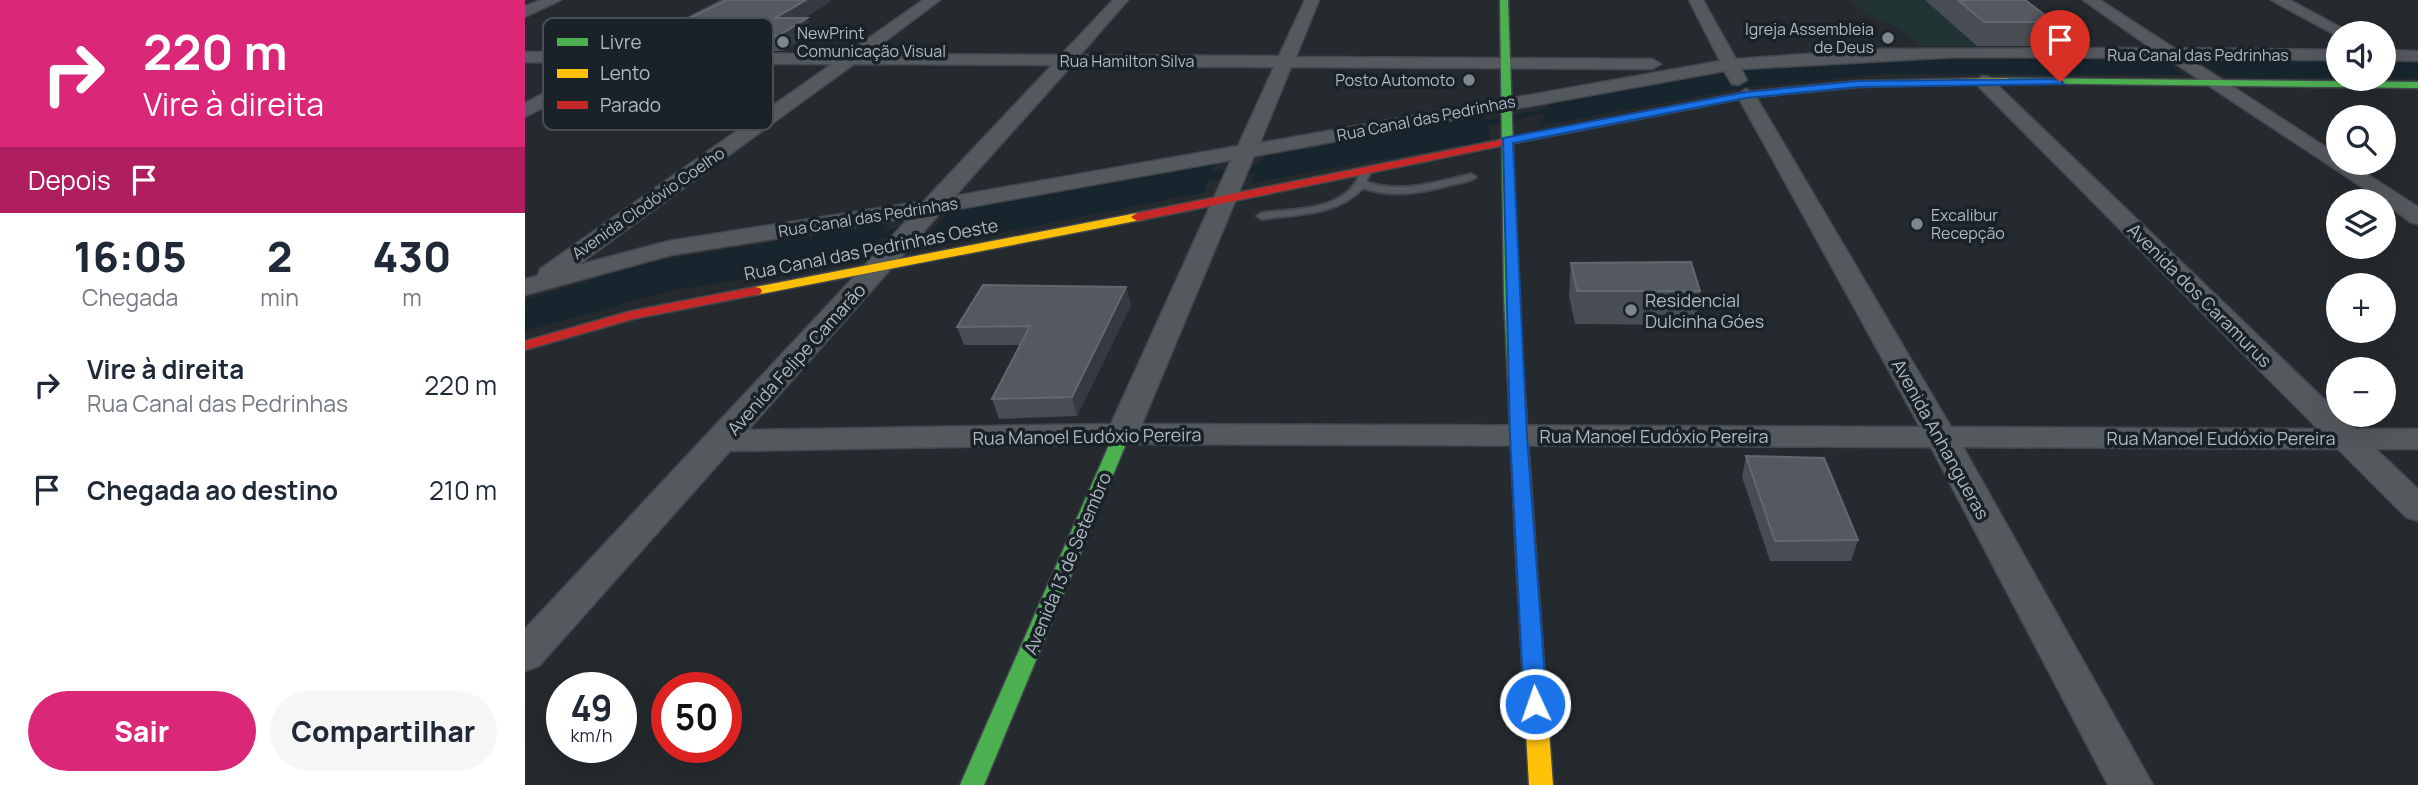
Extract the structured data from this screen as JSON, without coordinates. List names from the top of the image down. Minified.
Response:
{"streets":{"street":["Rua Canal das Pedrinhas","Rua Hamilton Silva","Avenida Clodóvio Coelho","Rua Canal das Pedrinhas Oeste","Avenida dos Caramurus","Avenida Felipe Camarão","Rua Manoel Eudóxio Pereira","Avenida Anhangueras","Avenida 13 de Setembro"]},"crossings":[["Rua Canal das Pedrinhas","Rua Hamilton Silva"],["Rua Canal das Pedrinhas","Avenida Clodóvio Coelho"],["Rua Canal das Pedrinhas","Rua Canal das Pedrinhas Oeste"],["Rua Canal das Pedrinhas","Avenida dos Caramurus"],["Rua Canal das Pedrinhas","Avenida Felipe Camarão"],["Rua Canal das Pedrinhas","Avenida Anhangueras"],["Rua Canal das Pedrinhas","Avenida 13 de Setembro"],["Rua Hamilton Silva","Avenida Clodóvio Coelho"],["Rua Hamilton Silva","Avenida Felipe Camarão"],["Rua Hamilton Silva","Avenida Anhangueras"],["Rua Canal das Pedrinhas Oeste","Avenida Felipe Camarão"],["Rua Canal das Pedrinhas Oeste","Avenida 13 de Setembro"],["Avenida dos Caramurus","Rua Manoel Eudóxio Pereira"],["Avenida Felipe Camarão","Rua Manoel Eudóxio Pereira"],["Rua Manoel Eudóxio Pereira","Avenida Anhangueras"],["Rua Manoel Eudóxio Pereira","Avenida 13 de Setembro"]],"places":["Igreja Assembleia de Deus","NewPrint Comunicação Visual","Posto Automoto","Excalibur Recepção","Residencial Dulcinha Góes"],"legend":["Livre","Lento","Parado"],"page":{"turn":["220 m","Vire à direita"],"map_buttons":["+","−"],"then":"Depois","eta":["16:05","Chegada","2","min","430","m"],"list":[{"name":"Vire à direita","note":"Rua Canal das Pedrinhas","value":"220 m"},{"name":"Chegada ao destino","value":"210 m"}],"speed":"49 km/h","limit":"50","buttons":["Sair","Compartilhar"]}}
